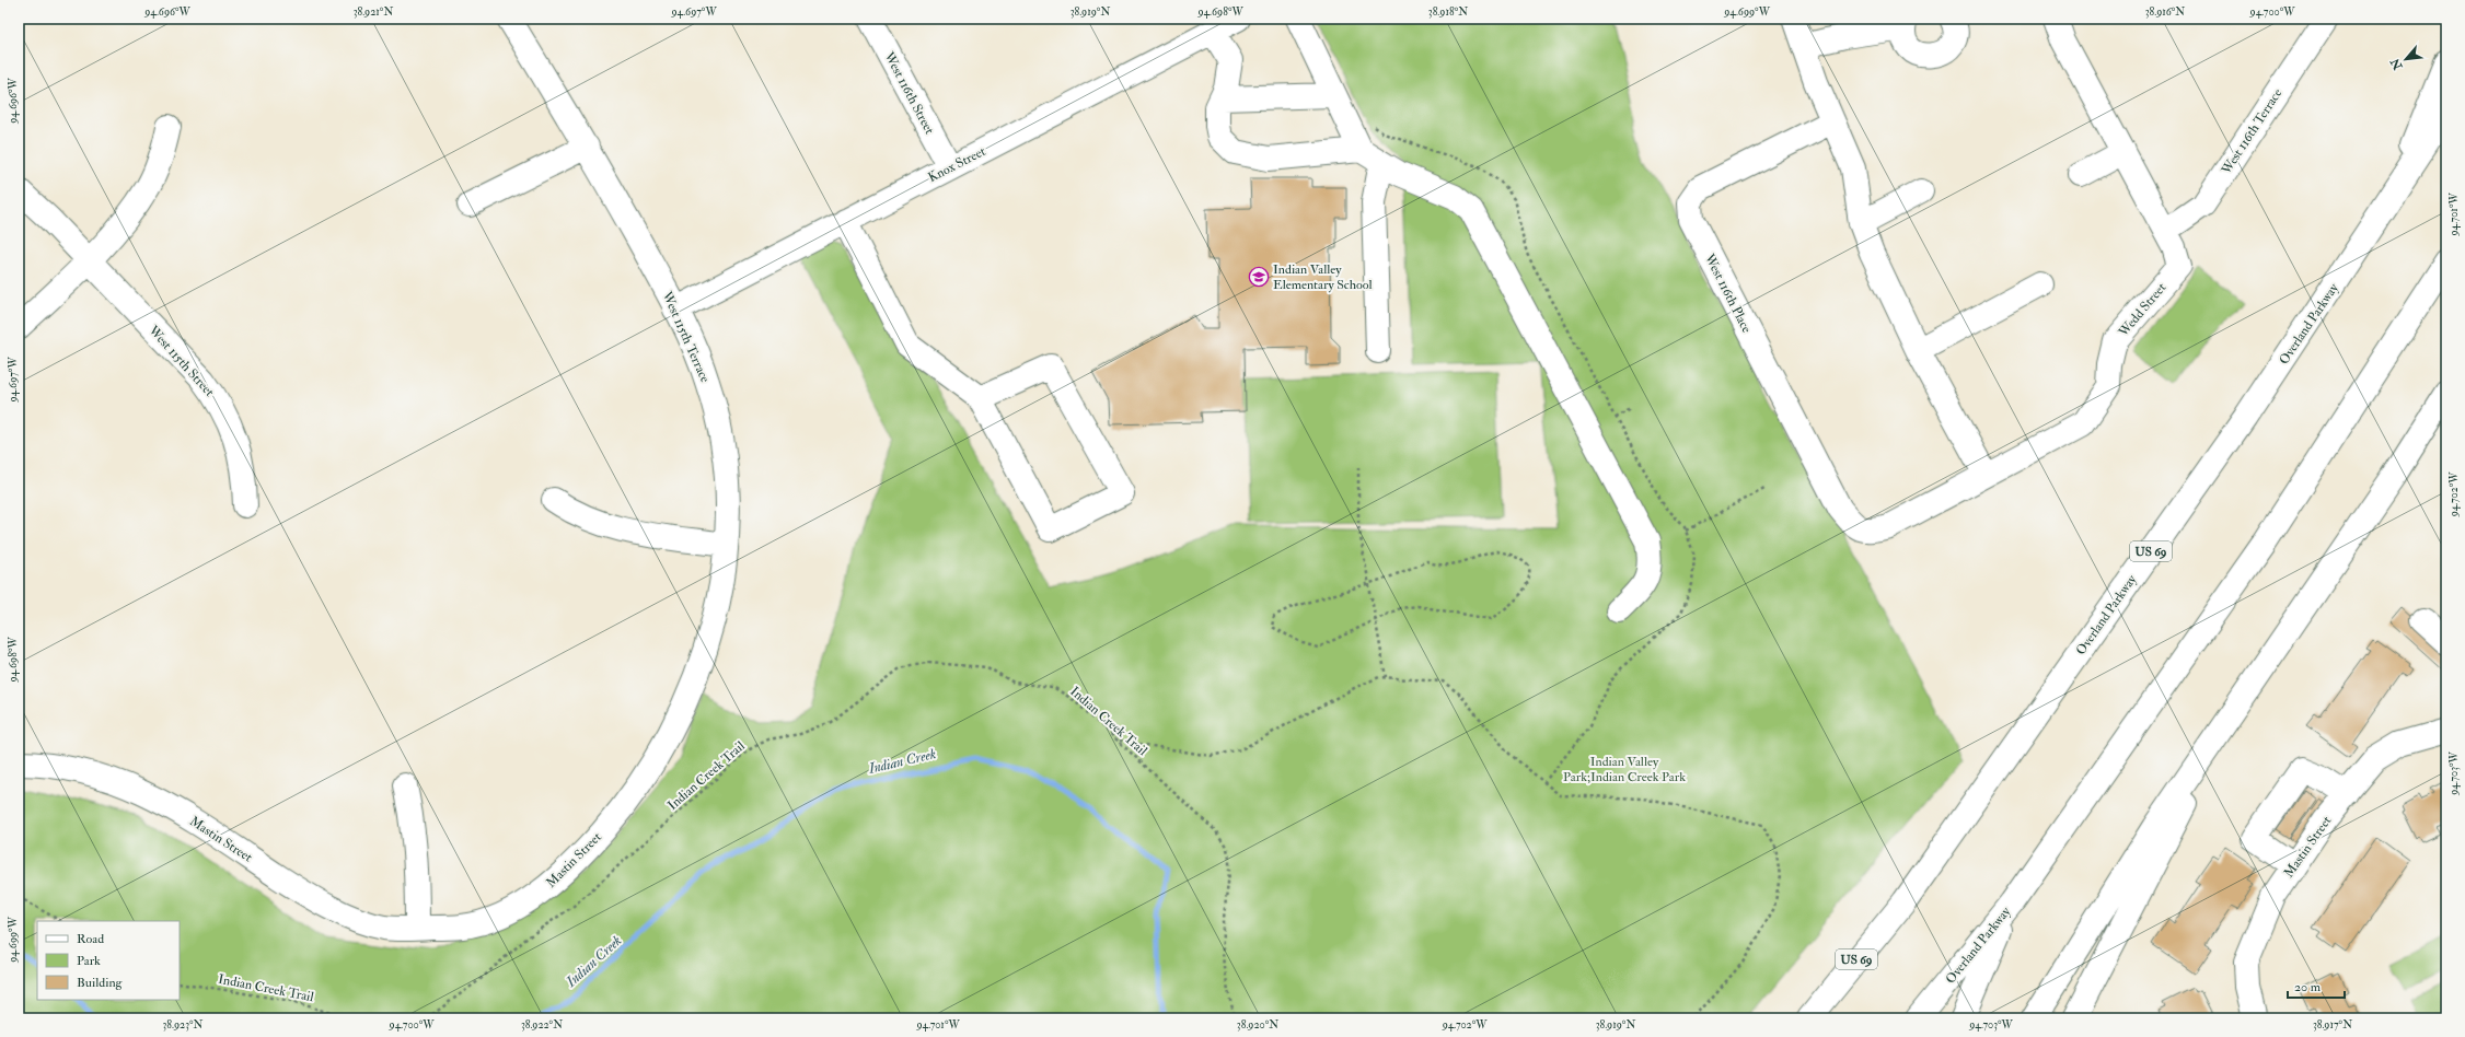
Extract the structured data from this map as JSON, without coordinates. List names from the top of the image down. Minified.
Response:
{"streets":{"main road":["West 116th Street","West 116th Terrace","Knox Street","West 116th Place","Wedd Street","Overland Parkway","West 115th Terrace","West 115th Street","US 69","Mastin Street"],"path":["Indian Creek Trail"]},"crossings":[["West 116th Street","Knox Street"],["West 116th Terrace","Wedd Street"],["Knox Street","West 115th Terrace"],["West 116th Place","Wedd Street"],["West 115th Terrace","Mastin Street"]],"water":["Indian Creek"],"parks":["Indian Valley Park;Indian Creek Park"],"places":{"school or university":["Indian Valley Elementary School"]},"legend":["Road","Park","Building"],"scale_bar":"20 m","north":"bottom left","coordinates":["94.696°W","38.921°N","94.697°W","38.919°N","94.698°W","38.918°N","94.699°W","38.916°N","94.700°W","94.701°W","94.702°W","94.703°W","38.923°N","38.922°N","38.920°N","38.917°N"]}
